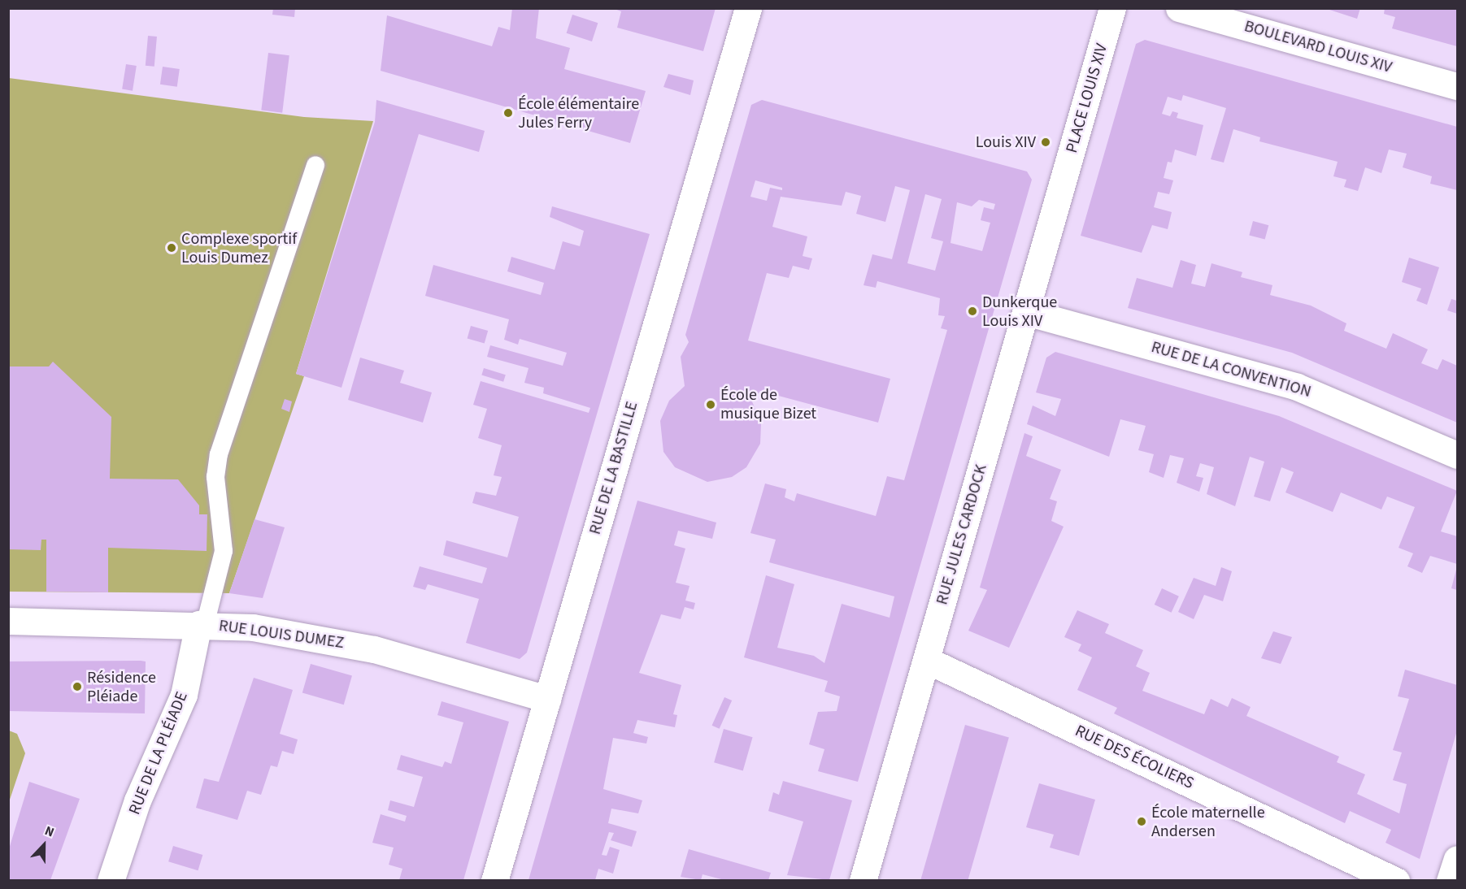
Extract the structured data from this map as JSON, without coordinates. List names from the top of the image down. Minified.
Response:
{"streets":{"street":["BOULEVARD LOUIS XIV","PLACE LOUIS XIV","RUE DE LA CONVENTION","RUE DE LA BASTILLE","RUE JULES CARDOCK","RUE LOUIS DUMEZ","RUE DE LA PLÉIADE","RUE DES ÉCOLIERS"]},"crossings":[["PLACE LOUIS XIV","RUE JULES CARDOCK"],["RUE DE LA CONVENTION","RUE JULES CARDOCK"],["RUE DE LA BASTILLE","RUE LOUIS DUMEZ"],["RUE JULES CARDOCK","RUE DES ÉCOLIERS"],["RUE LOUIS DUMEZ","RUE DE LA PLÉIADE"]],"places":["École élémentaire Jules Ferry","Louis XIV","Complexe sportif Louis Dumez","Dunkerque Louis XIV","École de musique Bizet","Résidence Pléiade","École maternelle Andersen"],"north":"top"}
